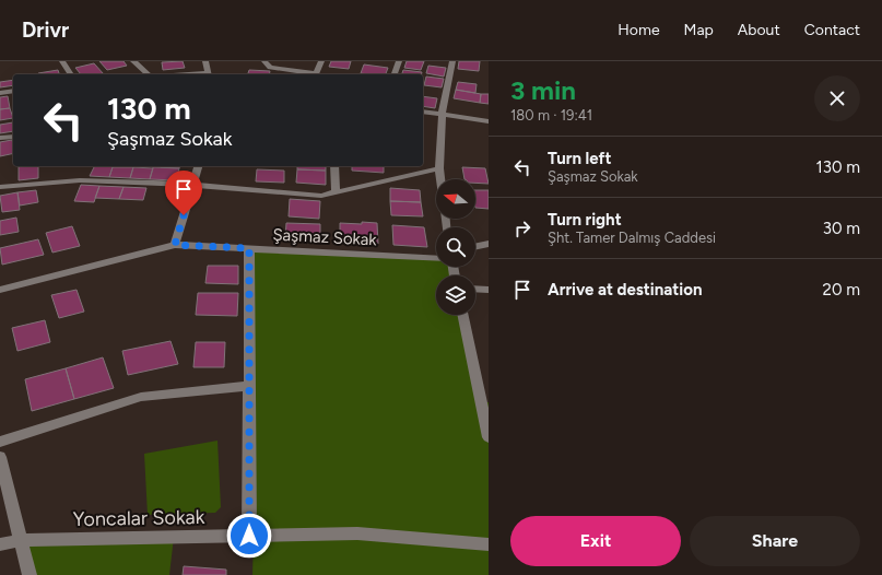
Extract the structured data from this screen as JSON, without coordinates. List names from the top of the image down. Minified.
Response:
{"streets":{"street":["Şaşmaz Sokak","Yoncalar Sokak"]},"north":"left","page":{"header":"Drivr","nav":["Home","Map","About","Contact"],"heading":["3 min","180 m · 19:41"],"turn":["130 m","Şaşmaz Sokak"],"list":[{"name":"Turn left","note":"Şaşmaz Sokak","value":"130 m"},{"name":"Turn right","note":"Şht. Tamer Dalmış Caddesi","value":"30 m"},{"name":"Arrive at destination","value":"20 m"}],"buttons":["Exit","Share"]}}
